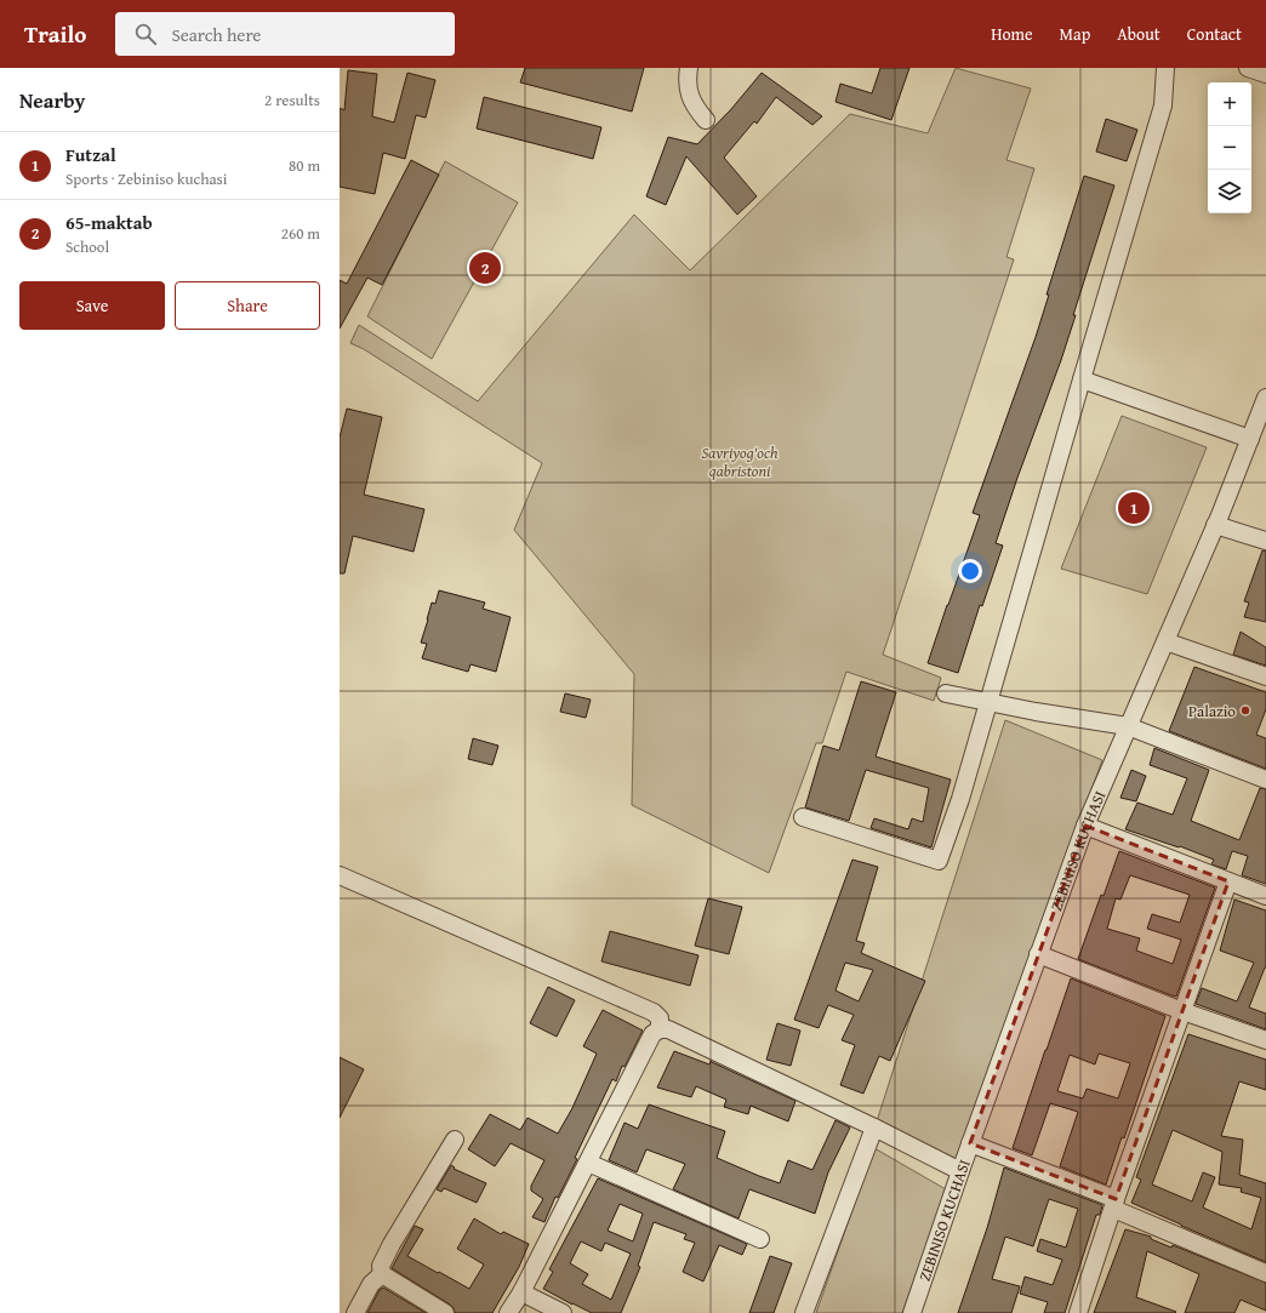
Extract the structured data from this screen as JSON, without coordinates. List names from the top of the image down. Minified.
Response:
{"streets":{"street":["ZEBINISO KUCHASI"]},"parks":["Savriyog'och qabristoni"],"places":["Palazio"],"page":{"header":"Trailo","search":"Search here","nav":["Home","Map","About","Contact"],"heading":["Nearby","2 results"],"map_buttons":["+","−"],"list":[{"mark":"1","name":"Futzal","note":"Sports · Zebiniso kuchasi","value":"80 m"},{"mark":"2","name":"65-maktab","note":"School","value":"260 m"}],"pins":["2","1"],"buttons":["Save","Share"]}}
